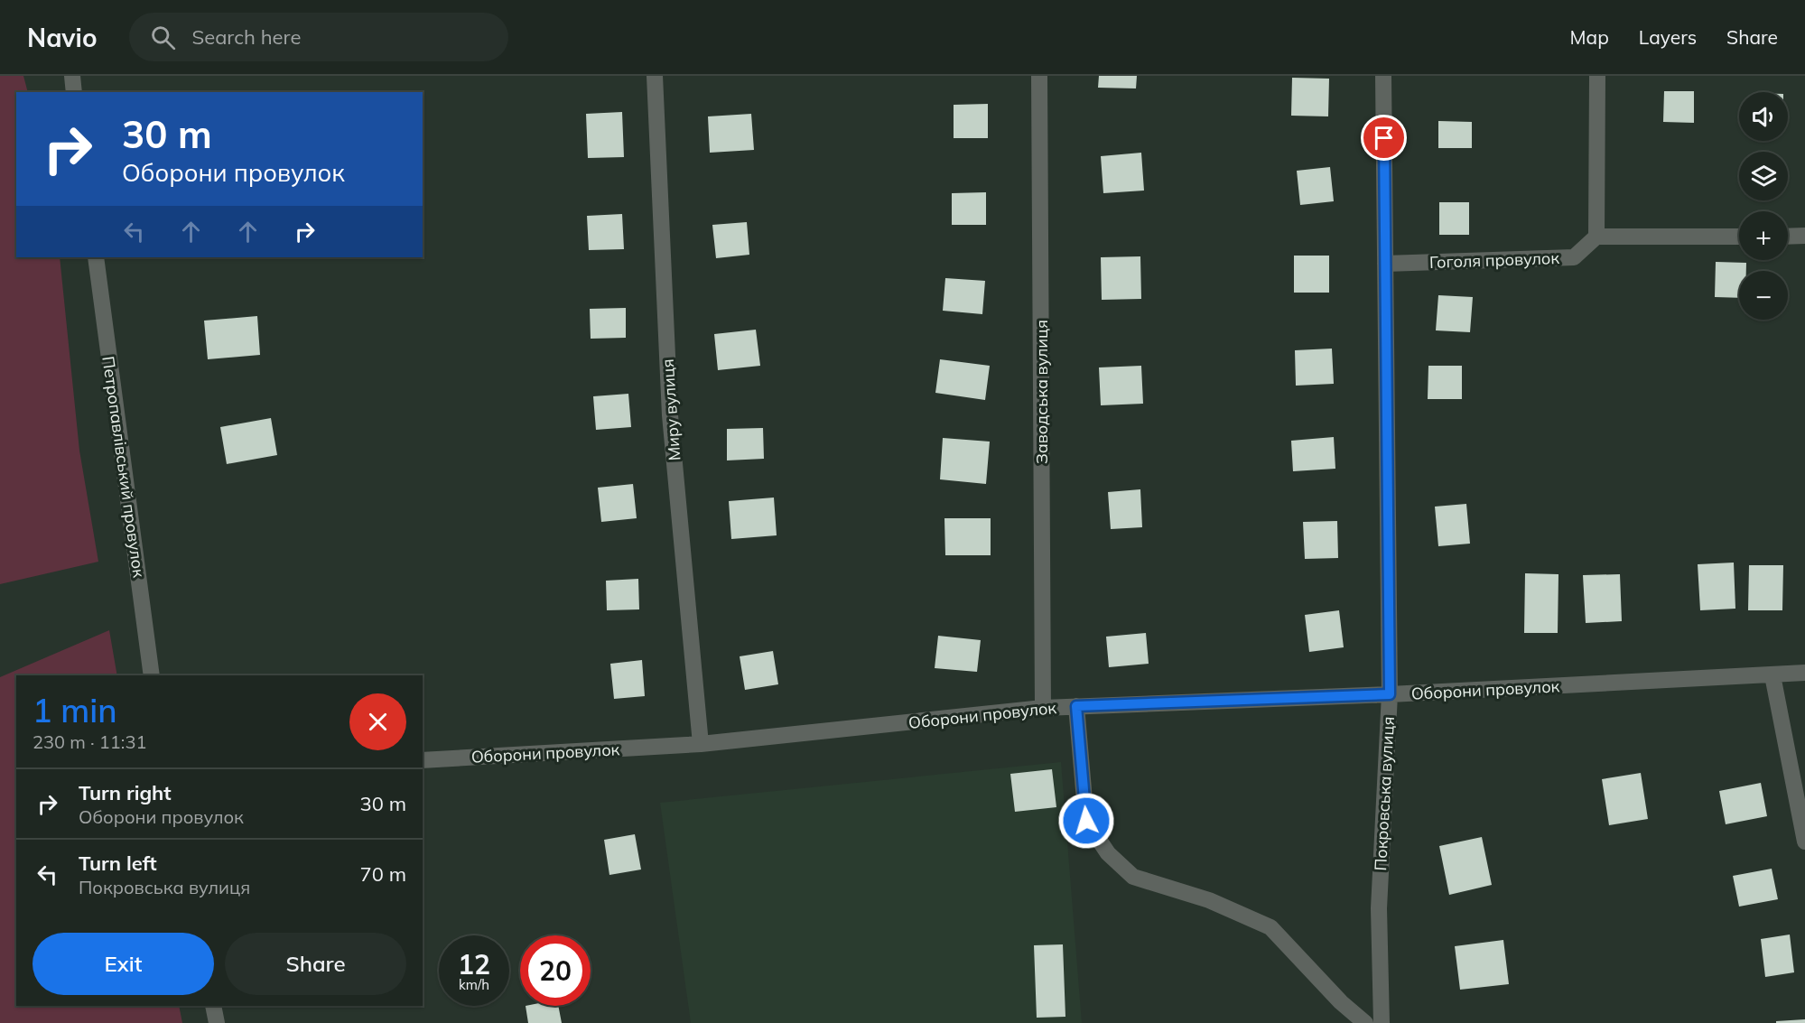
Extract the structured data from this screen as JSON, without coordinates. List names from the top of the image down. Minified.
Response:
{"streets":{"street":["Гоголя провулок","Заводська вулиця","Миру вулиця","Петропавлівський провулок","Оборони провулок","Покровська вулиця"]},"crossings":[["Гоголя провулок","Покровська вулиця"],["Заводська вулиця","Оборони провулок"],["Миру вулиця","Оборони провулок"],["Оборони провулок","Покровська вулиця"]],"page":{"header":"Navio","search":"Search here","nav":["Map","Layers","Share"],"map_buttons":["+","−"],"turn":["30 m","Оборони провулок"],"heading":["1 min","230 m · 11:31"],"list":[{"name":"Turn right","note":"Оборони провулок","value":"30 m"},{"name":"Turn left","note":"Покровська вулиця","value":"70 m"}],"buttons":["Exit","Share"],"speed":"12 km/h","limit":"20"}}
